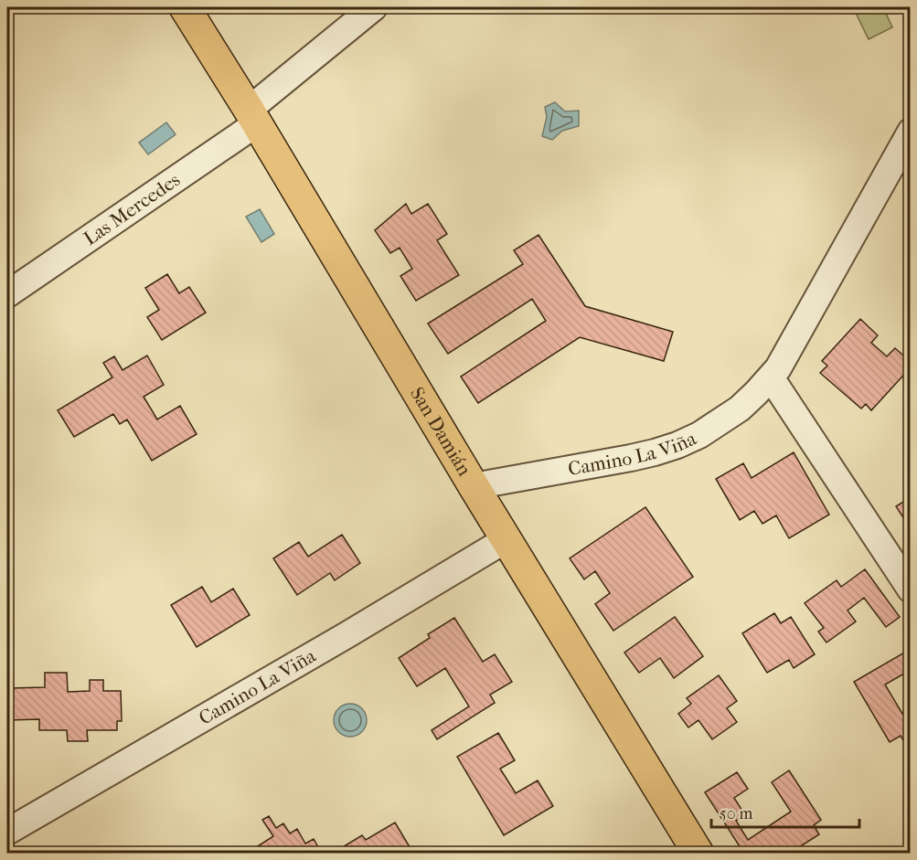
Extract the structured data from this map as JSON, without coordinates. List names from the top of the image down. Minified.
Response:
{"streets":{"main road":["San Damián"],"street":["Las Mercedes","Camino La Viña"]},"crossings":[["Las Mercedes","San Damián"],["San Damián","Camino La Viña"]],"scale_bar":"50 m"}
